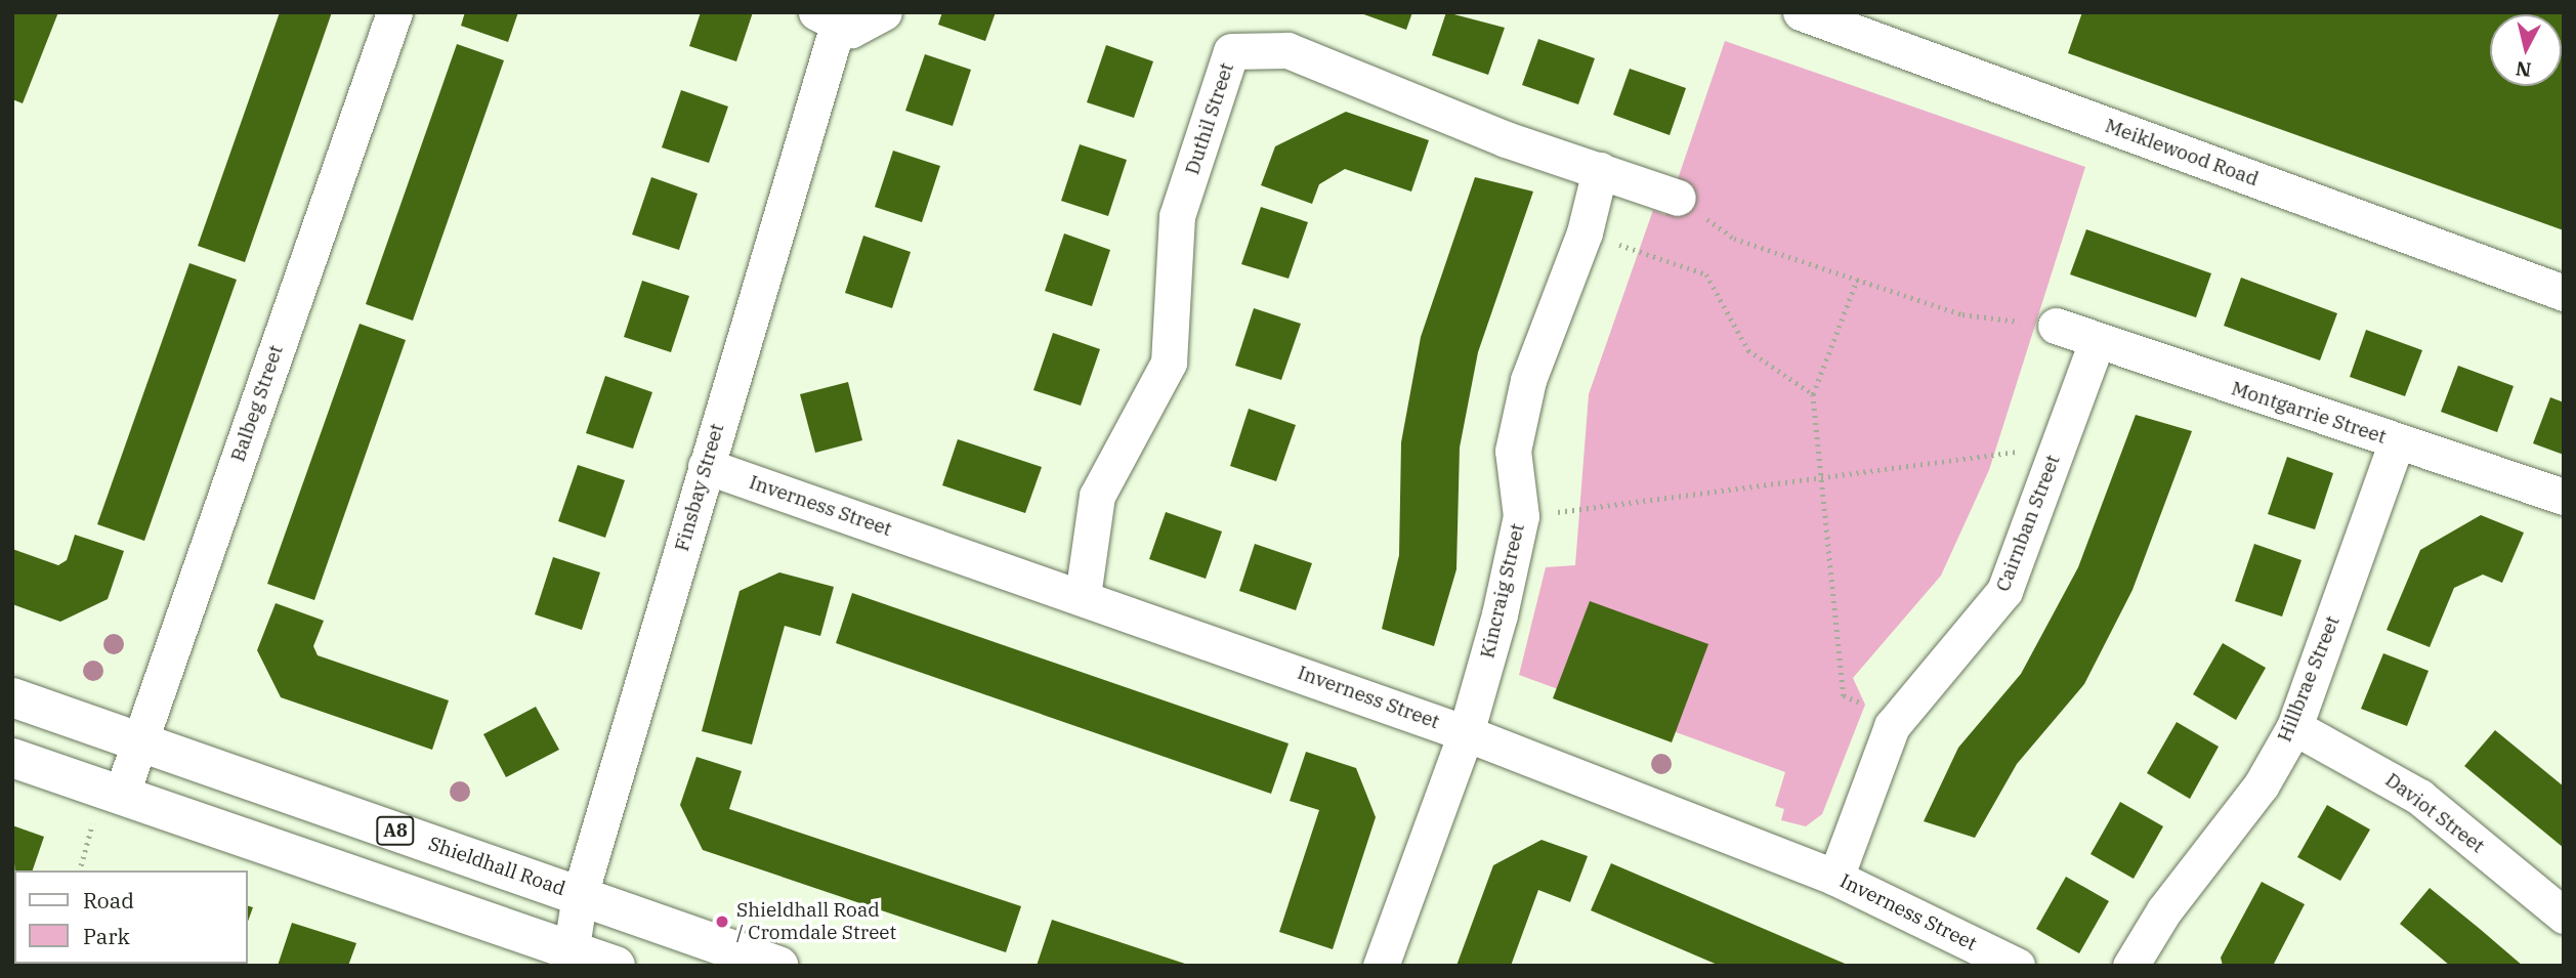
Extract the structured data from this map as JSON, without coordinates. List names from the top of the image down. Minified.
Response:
{"streets":{"main road":["A8","Shieldhall Road"],"street":["Duthil Street","Meiklewood Road","Balbeg Street","Montgarrie Street","Finsbay Street","Inverness Street","Cairnban Street","Kincraig Street","Hillbrae Street","Daviot Street"]},"crossings":[["Duthil Street","Inverness Street"],["Duthil Street","Kincraig Street"],["Balbeg Street","Shieldhall Road"],["Montgarrie Street","Cairnban Street"],["Montgarrie Street","Hillbrae Street"],["Finsbay Street","Inverness Street"],["Finsbay Street","Shieldhall Road"],["Inverness Street","Cairnban Street"],["Inverness Street","Kincraig Street"],["Hillbrae Street","Daviot Street"]],"places":["Shieldhall Road / Cromdale Street"],"legend":["Road","Park"],"north":"bottom"}
